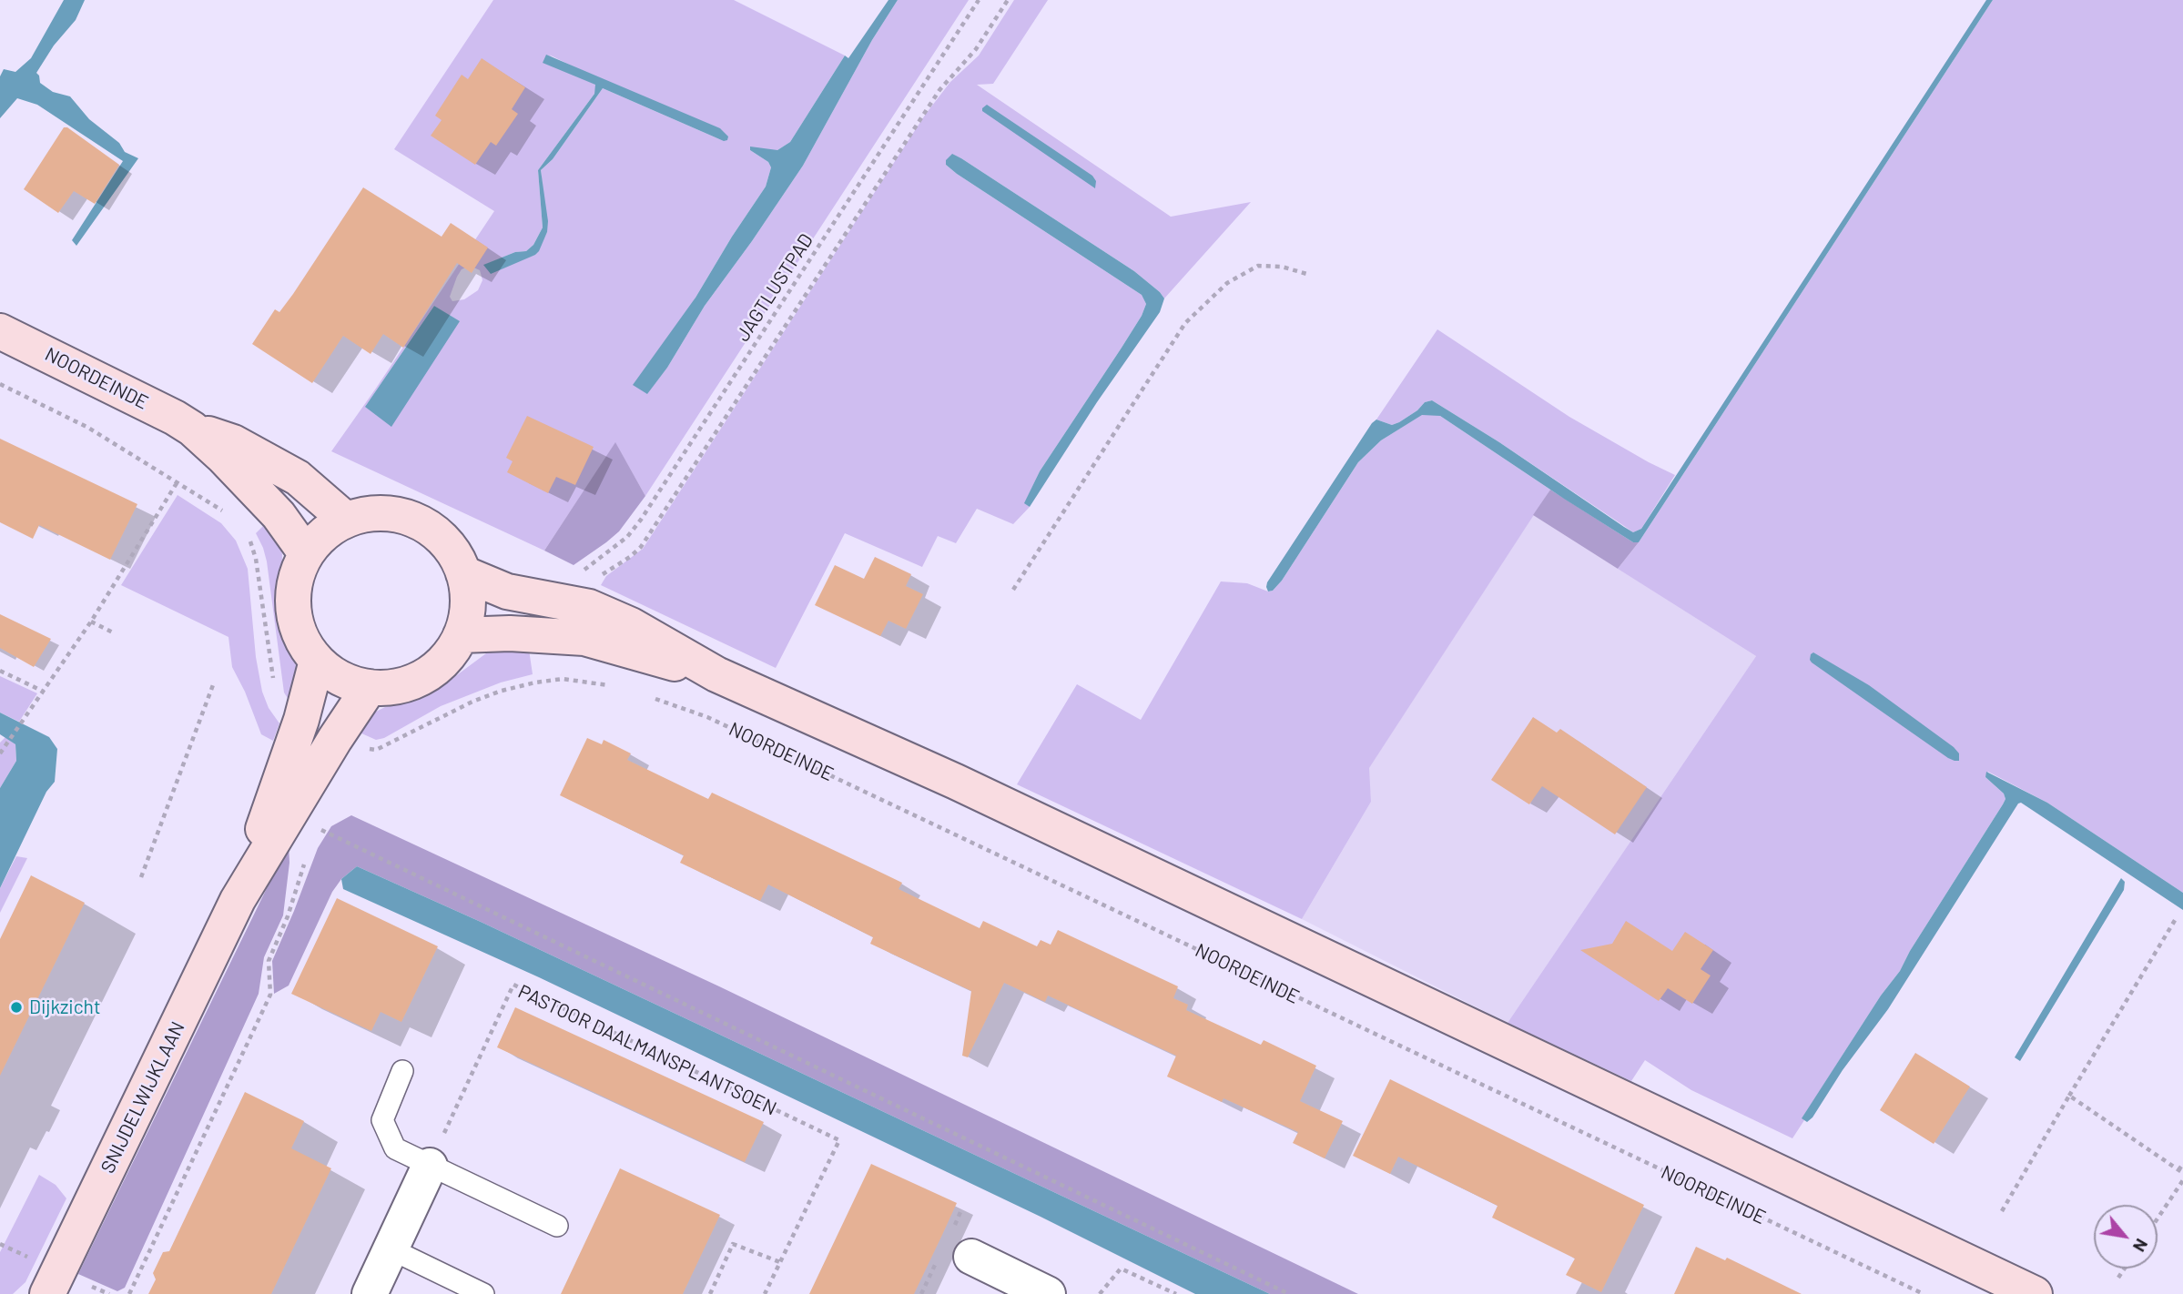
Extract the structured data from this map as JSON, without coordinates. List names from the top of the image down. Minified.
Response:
{"streets":{"main road":["NOORDEINDE","SNIJDELWIJKLAAN"],"path":["JAGTLUSTPAD","PASTOOR DAALMANSPLANTSOEN"]},"crossings":[["NOORDEINDE","SNIJDELWIJKLAAN"]],"places":["Dijkzicht"],"north":"bottom right"}
